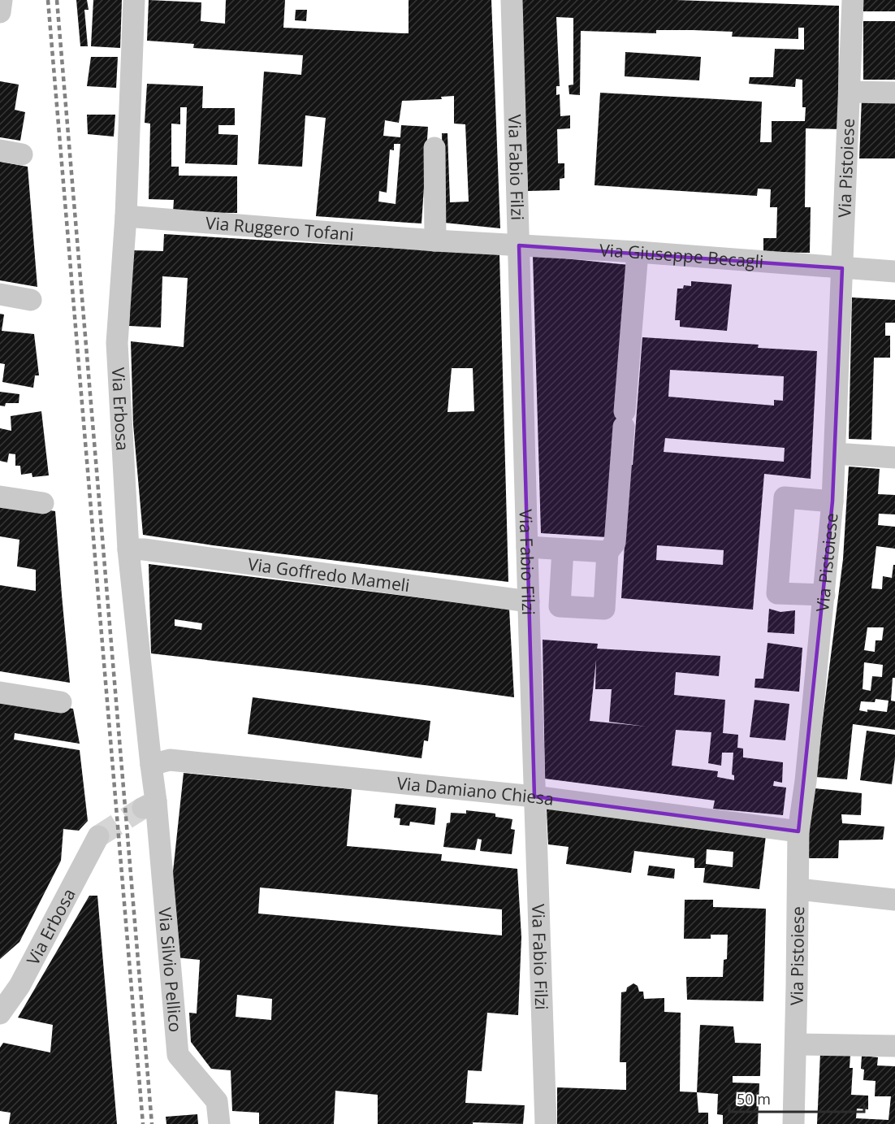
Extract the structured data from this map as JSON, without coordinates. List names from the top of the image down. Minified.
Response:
{"streets":{"street":["Via Fabio Filzi","Via Pistoiese","Via Ruggero Tofani","Via Giuseppe Becagli","Via Erbosa","Via Goffredo Mameli","Via Damiano Chiesa","Via Silvio Pellico"]},"crossings":[["Via Fabio Filzi","Via Ruggero Tofani"],["Via Fabio Filzi","Via Giuseppe Becagli"],["Via Fabio Filzi","Via Goffredo Mameli"],["Via Fabio Filzi","Via Damiano Chiesa"],["Via Pistoiese","Via Giuseppe Becagli"],["Via Pistoiese","Via Damiano Chiesa"],["Via Ruggero Tofani","Via Giuseppe Becagli"],["Via Ruggero Tofani","Via Erbosa"],["Via Erbosa","Via Goffredo Mameli"],["Via Erbosa","Via Damiano Chiesa"],["Via Erbosa","Via Silvio Pellico"]],"scale_bar":"50 m"}
